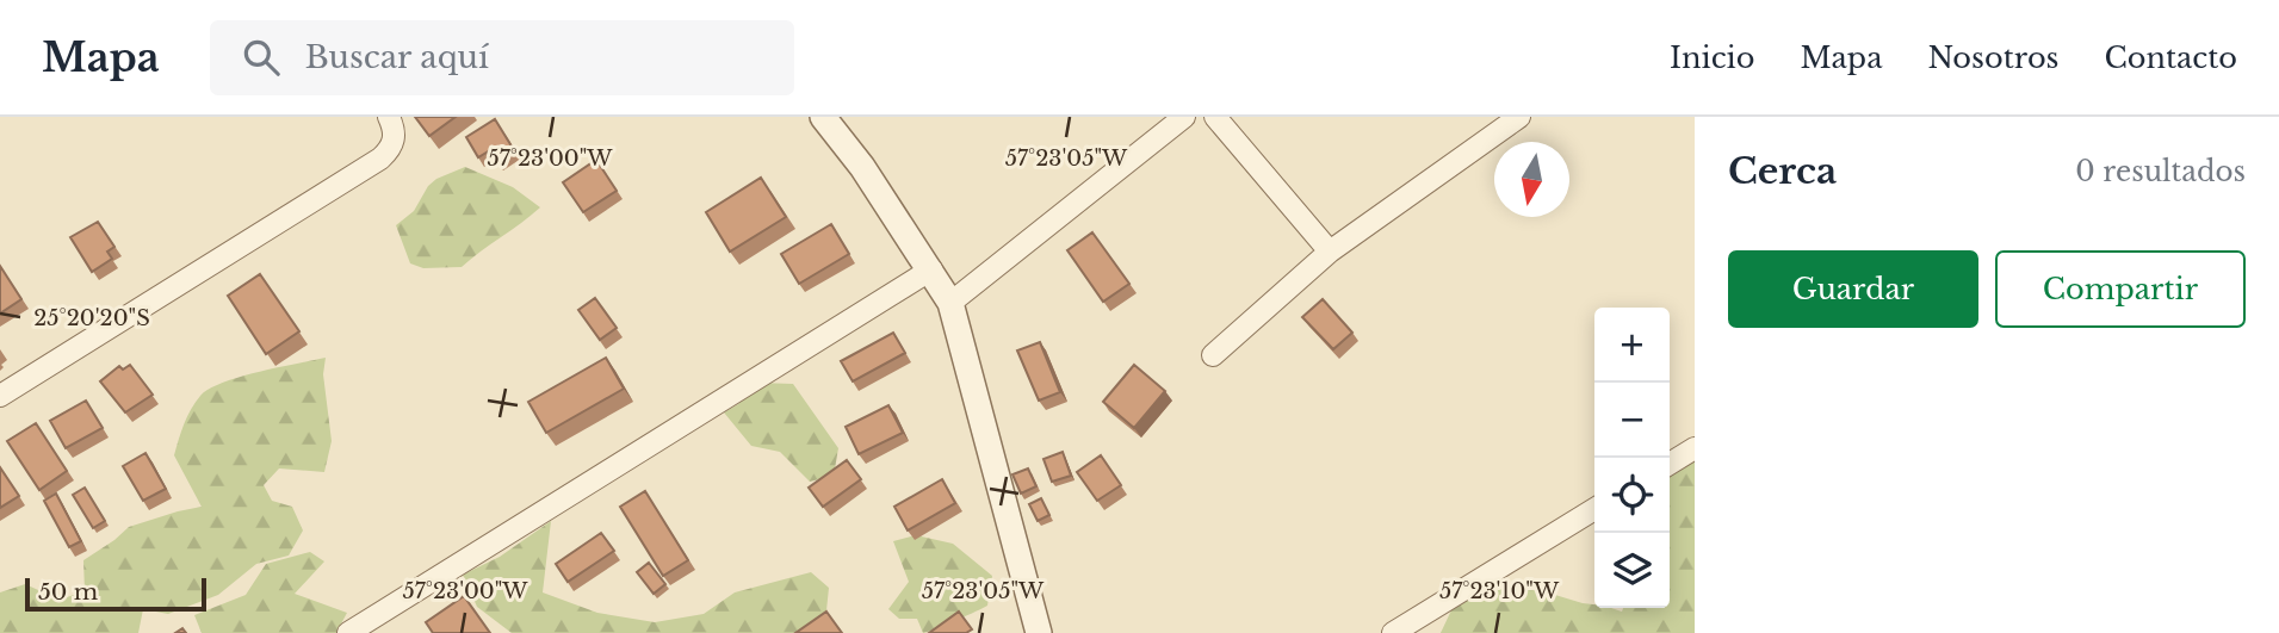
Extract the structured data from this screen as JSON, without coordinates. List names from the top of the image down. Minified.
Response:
{"scale_bar":"50 m","north":"bottom","page":{"header":"Mapa","search":"Buscar aquí","nav":["Inicio","Mapa","Nosotros","Contacto"],"heading":["Cerca","0 resultados"],"buttons":["Guardar","Compartir"],"map_buttons":["+","−"],"scale":"50 m"},"coordinates":["57°23'00\"W","57°23'05\"W","25°20'20\"S","57°23'10\"W"]}
